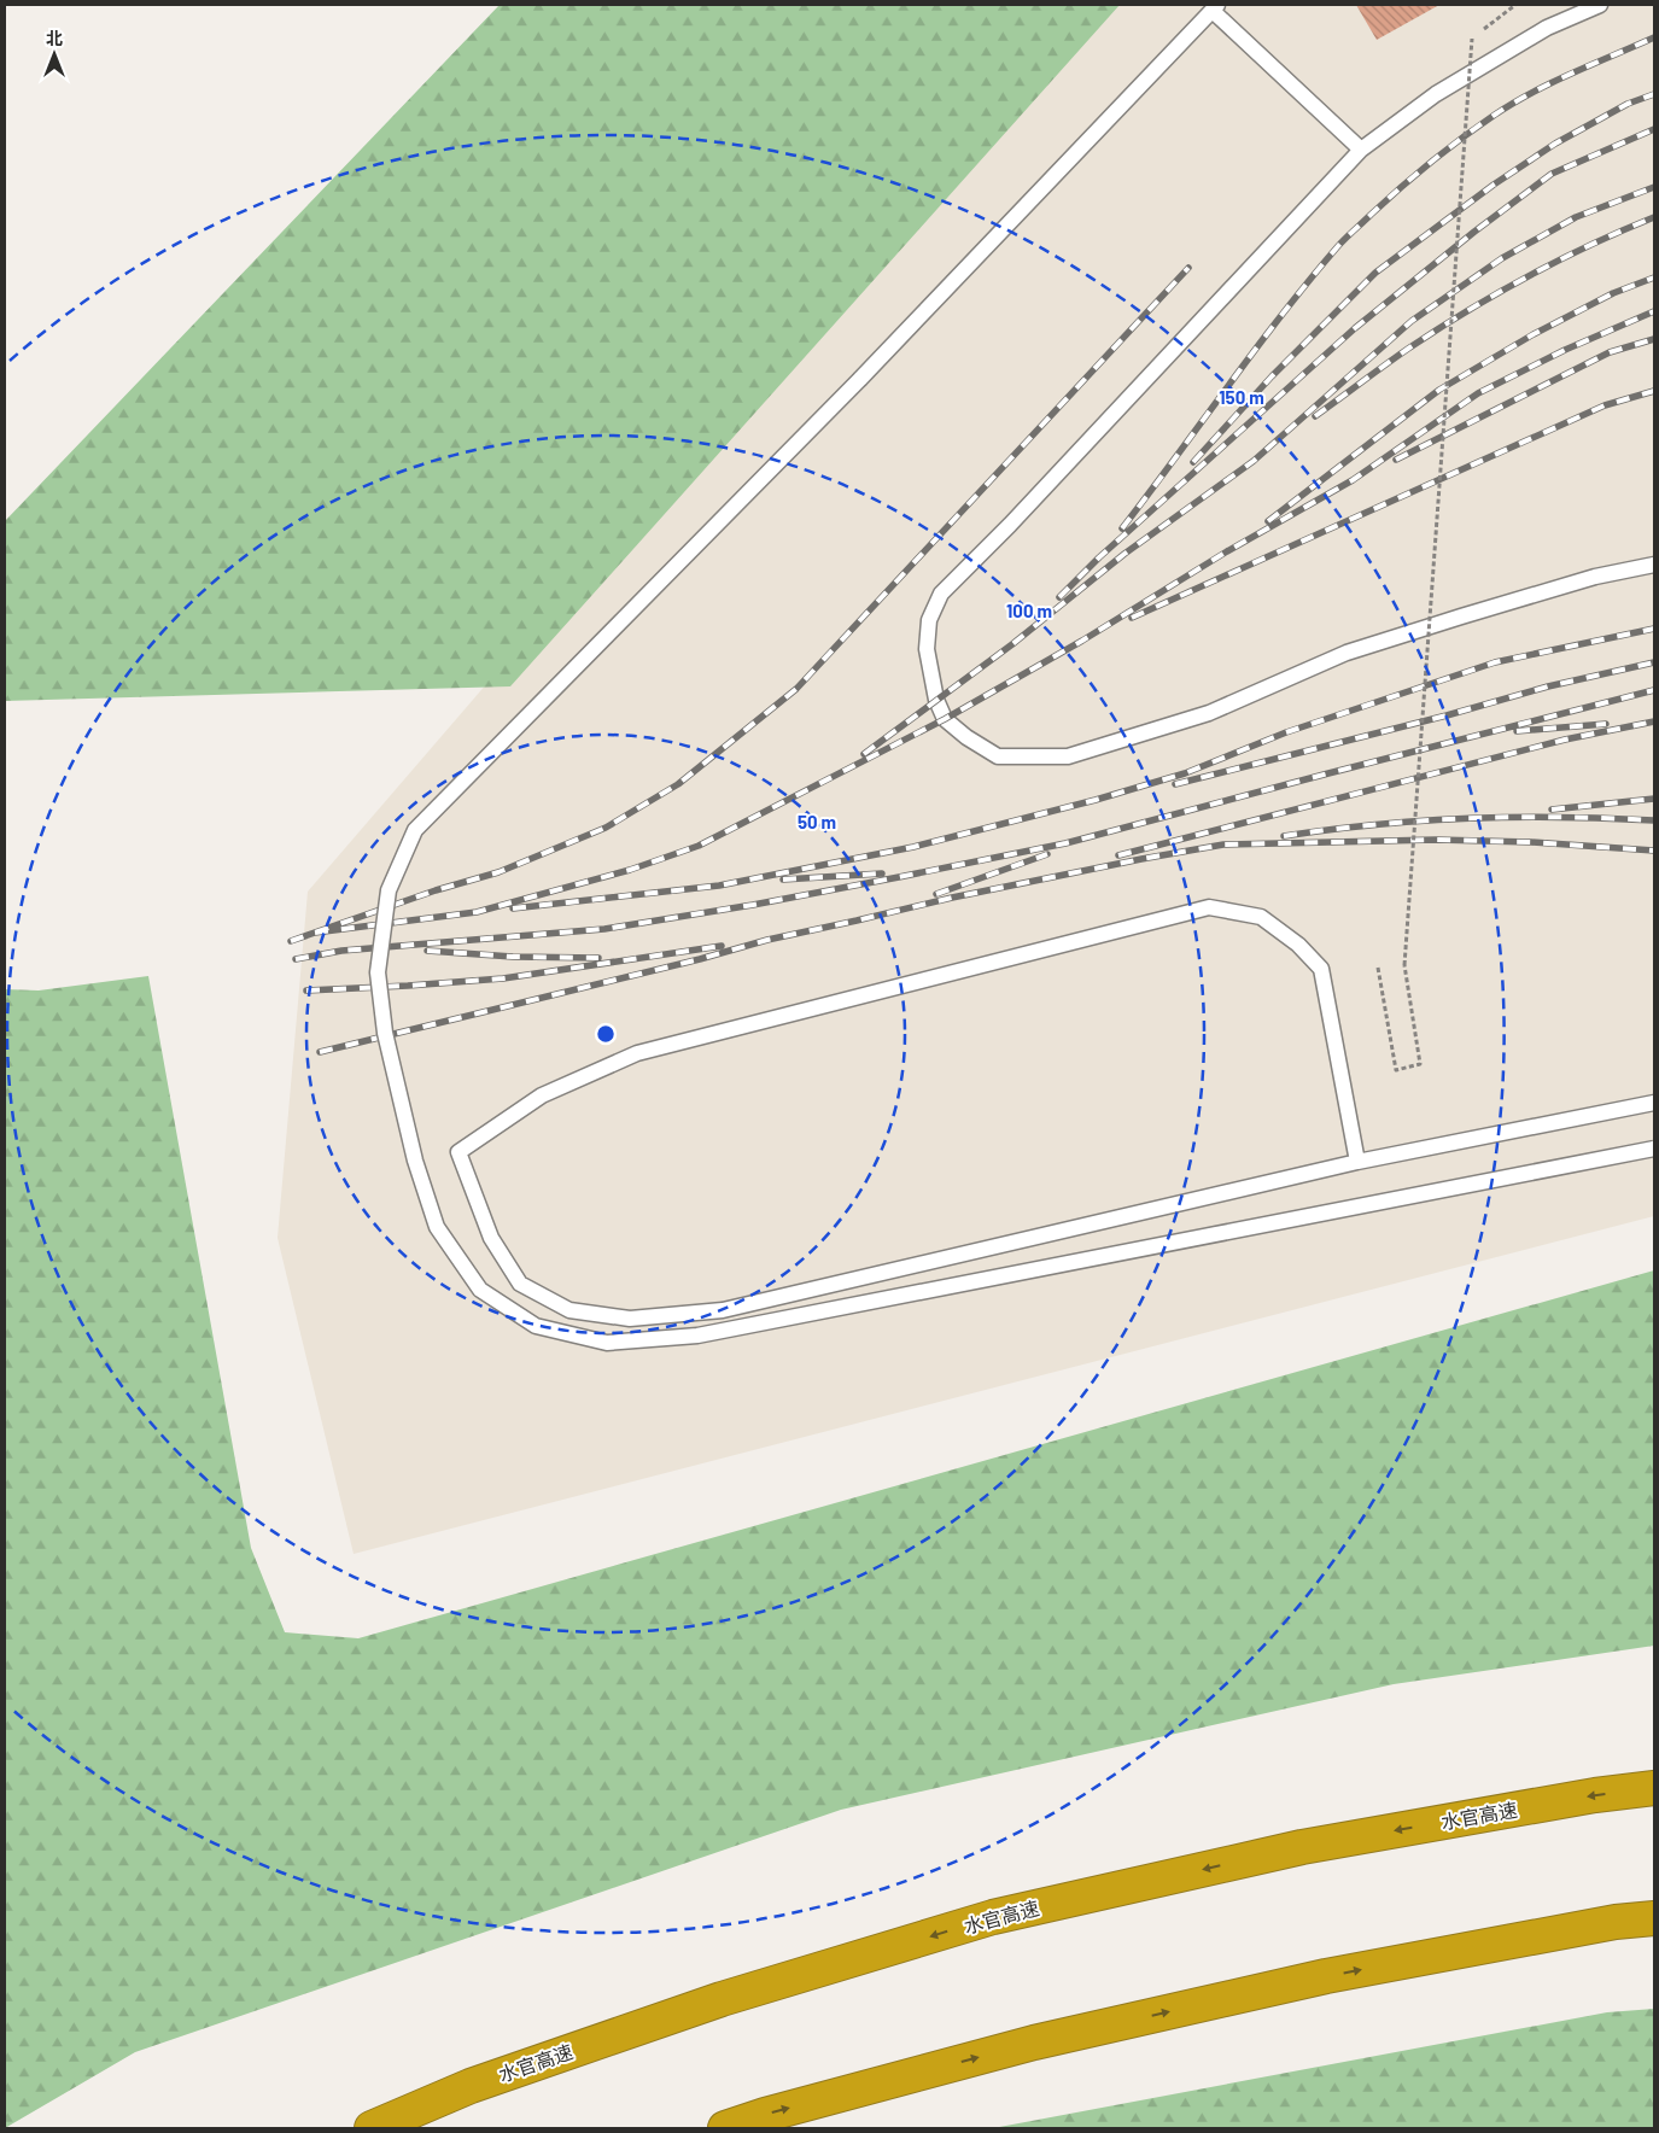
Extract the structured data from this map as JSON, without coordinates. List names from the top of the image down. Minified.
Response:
{"streets":{"highway":["水官高速"]},"north":"top","rings":["150 m","100 m","50 m"]}
